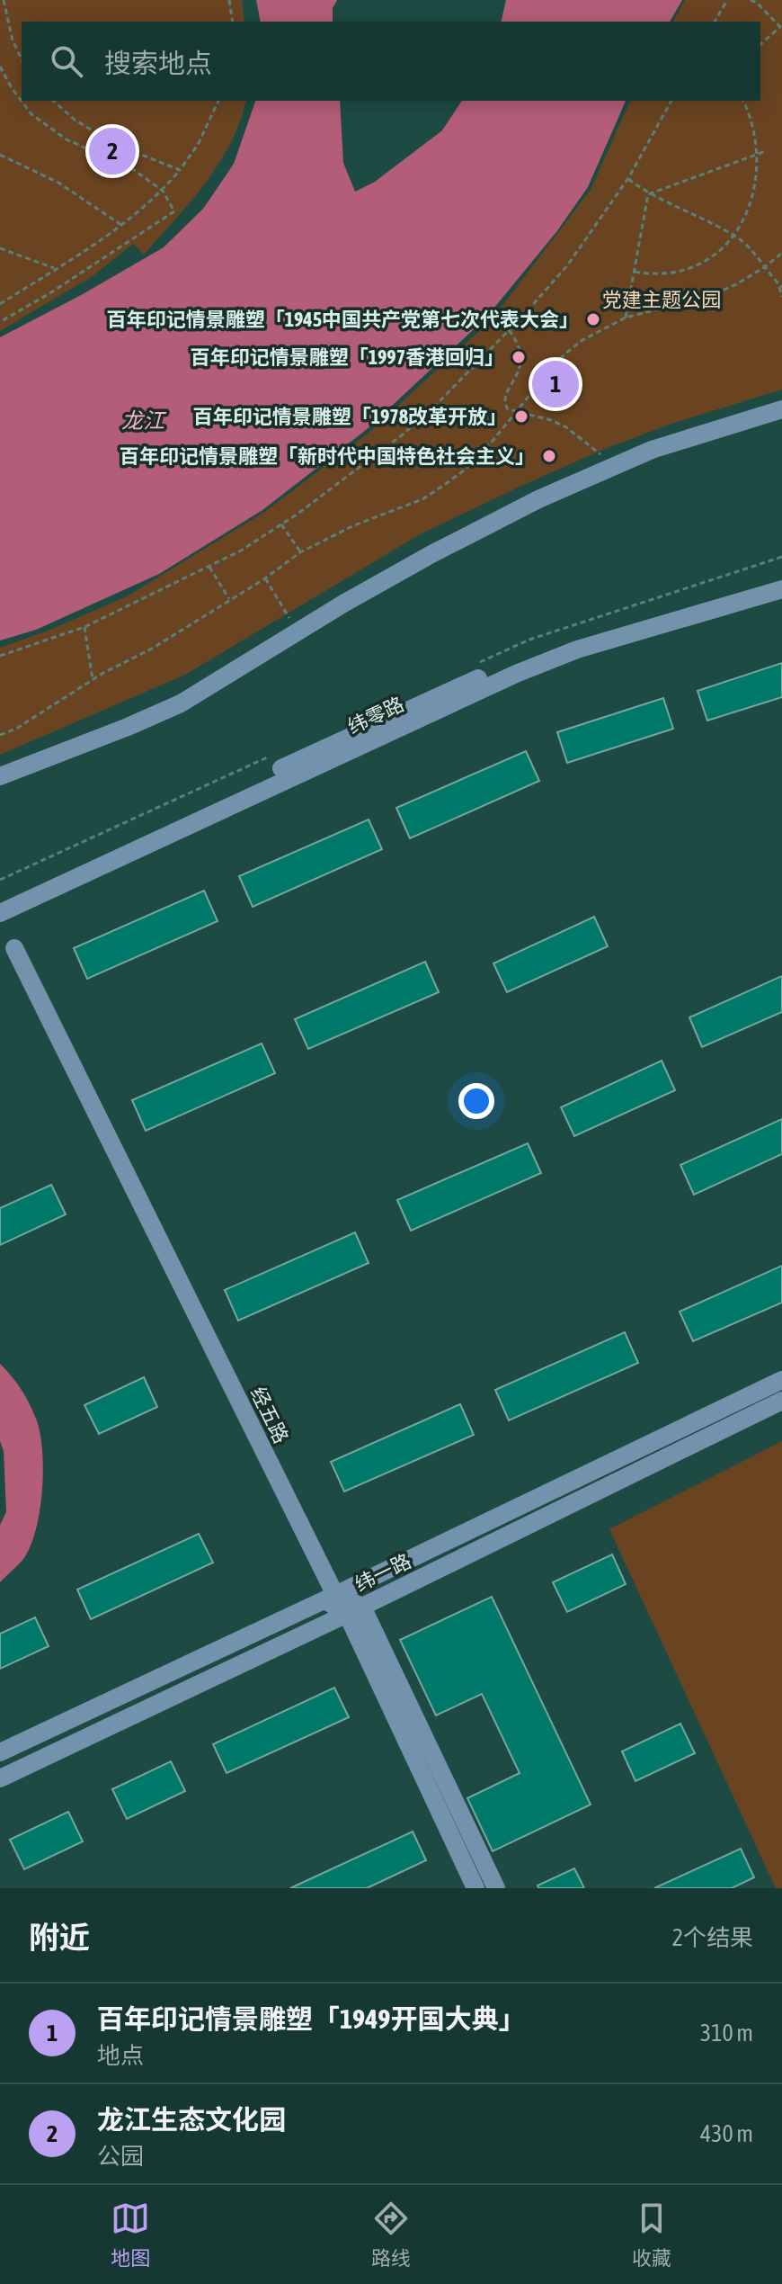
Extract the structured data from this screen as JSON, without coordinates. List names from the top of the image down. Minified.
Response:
{"streets":{"street":["纬零路","经五路","纬一路"]},"crossings":[["经五路","纬一路"]],"water":["龙江"],"parks":["党建主题公园"],"places":["百年印记情景雕塑「1945中国共产党第七次代表大会」","百年印记情景雕塑「1997香港回归」","百年印记情景雕塑「1978改革开放」","百年印记情景雕塑「新时代中国特色社会主义」"],"page":{"search":"搜索地点","pins":["2","1"],"heading":["附近","2个结果"],"list":[{"mark":"1","name":"百年印记情景雕塑「1949开国大典」","note":"地点","value":"310 m"},{"mark":"2","name":"龙江生态文化园","note":"公园","value":"430 m"}],"nav":["地图","路线","收藏"]}}
